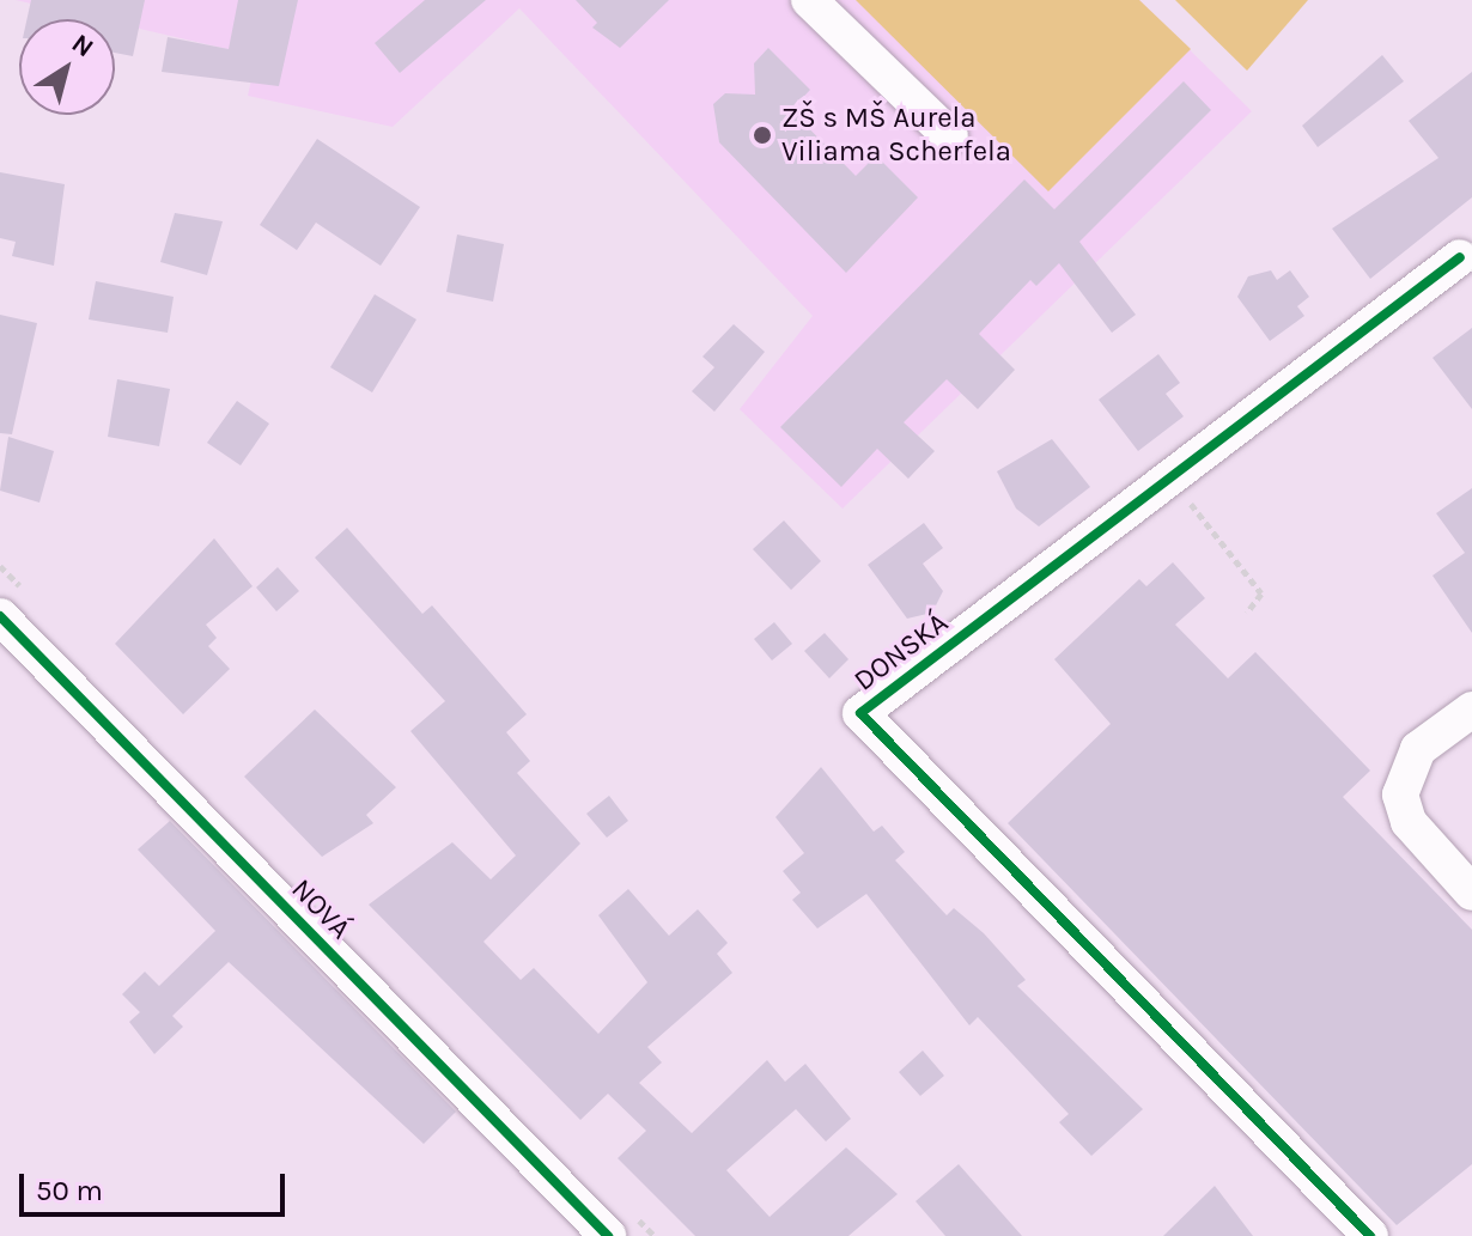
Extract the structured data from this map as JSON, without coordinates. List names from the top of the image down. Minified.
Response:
{"streets":{"street":["DONSKÁ","NOVÁ"]},"places":["ZŠ s MŠ Aurela Viliama Scherfela"],"scale_bar":"50 m","north":"top right"}
